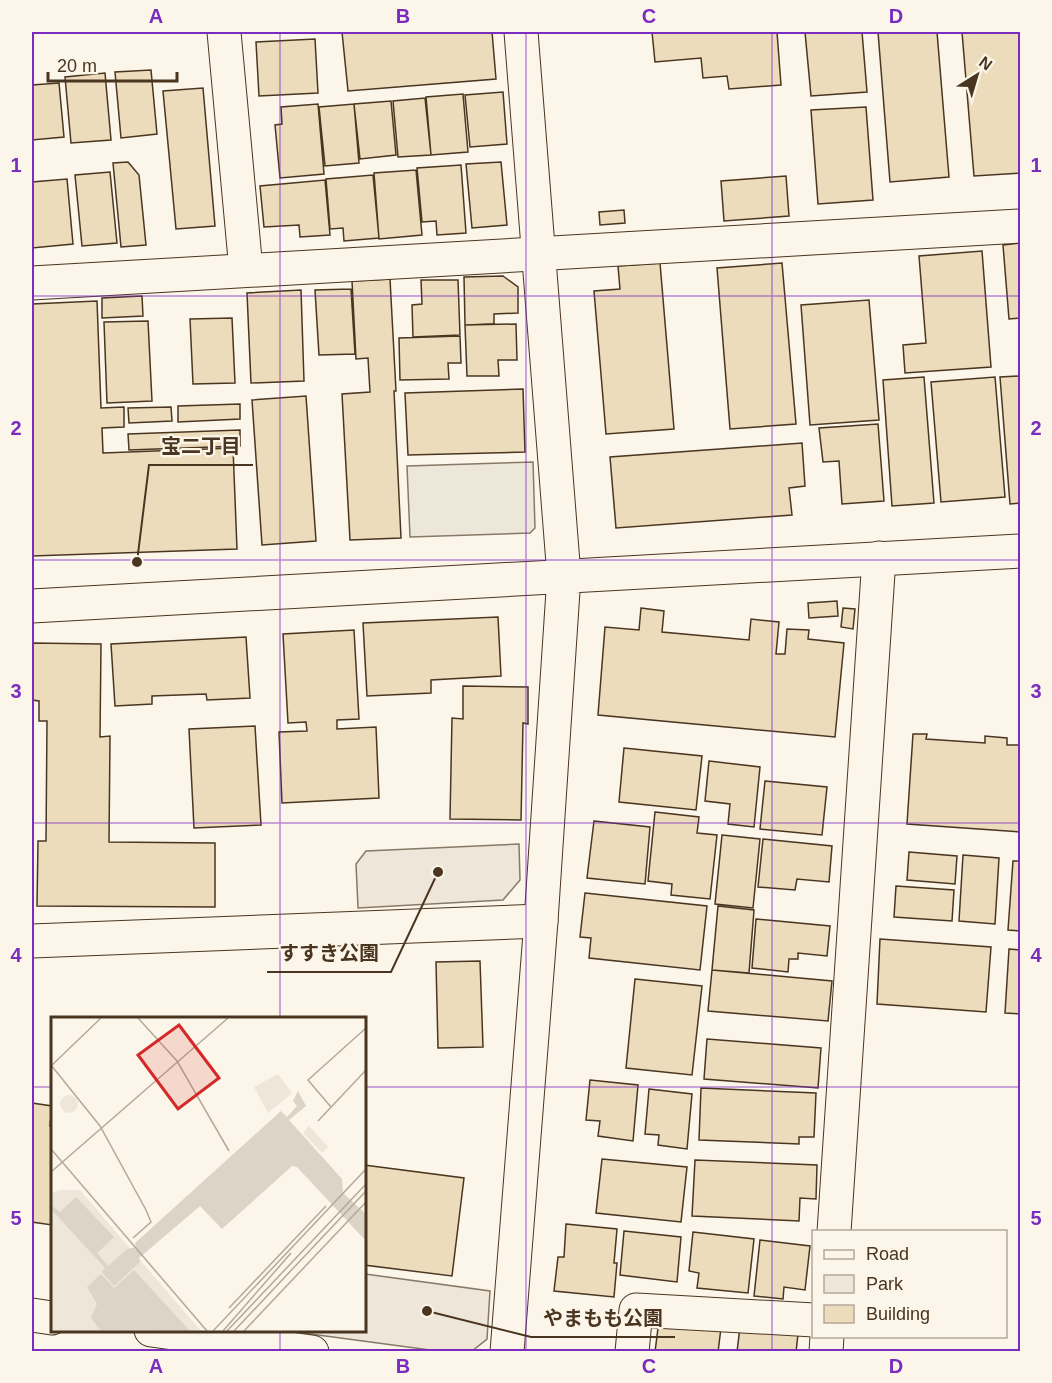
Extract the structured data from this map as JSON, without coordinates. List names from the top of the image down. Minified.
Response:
{"places":["宝二丁目","すすき公園","やまもも公園"],"legend":["Road","Park","Building"],"scale_bar":"20 m","north":"top right","grid":{"columns":["A","B","C","D"],"rows":["1","2","3","4","5"]}}
